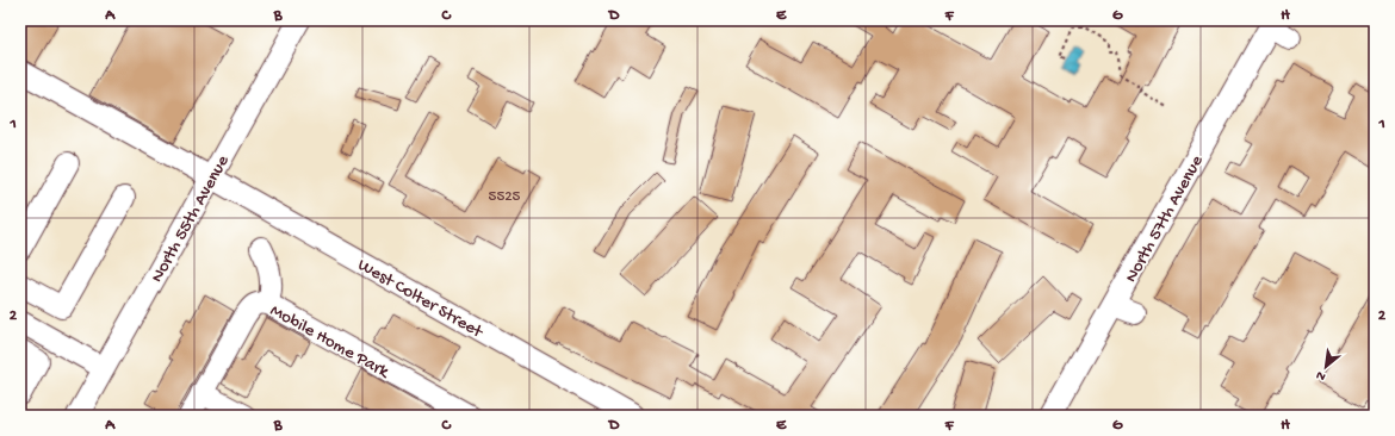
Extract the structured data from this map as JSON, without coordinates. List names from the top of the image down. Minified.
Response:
{"streets":{"street":["North 55th Avenue","North 57th Avenue","West Colter Street","Mobile Home Park"]},"crossings":[["North 55th Avenue","West Colter Street"]],"house_numbers":["5525"],"north":"bottom left","grid":{"columns":["A","B","C","D","E","F","G","H"],"rows":["1","2"]}}
